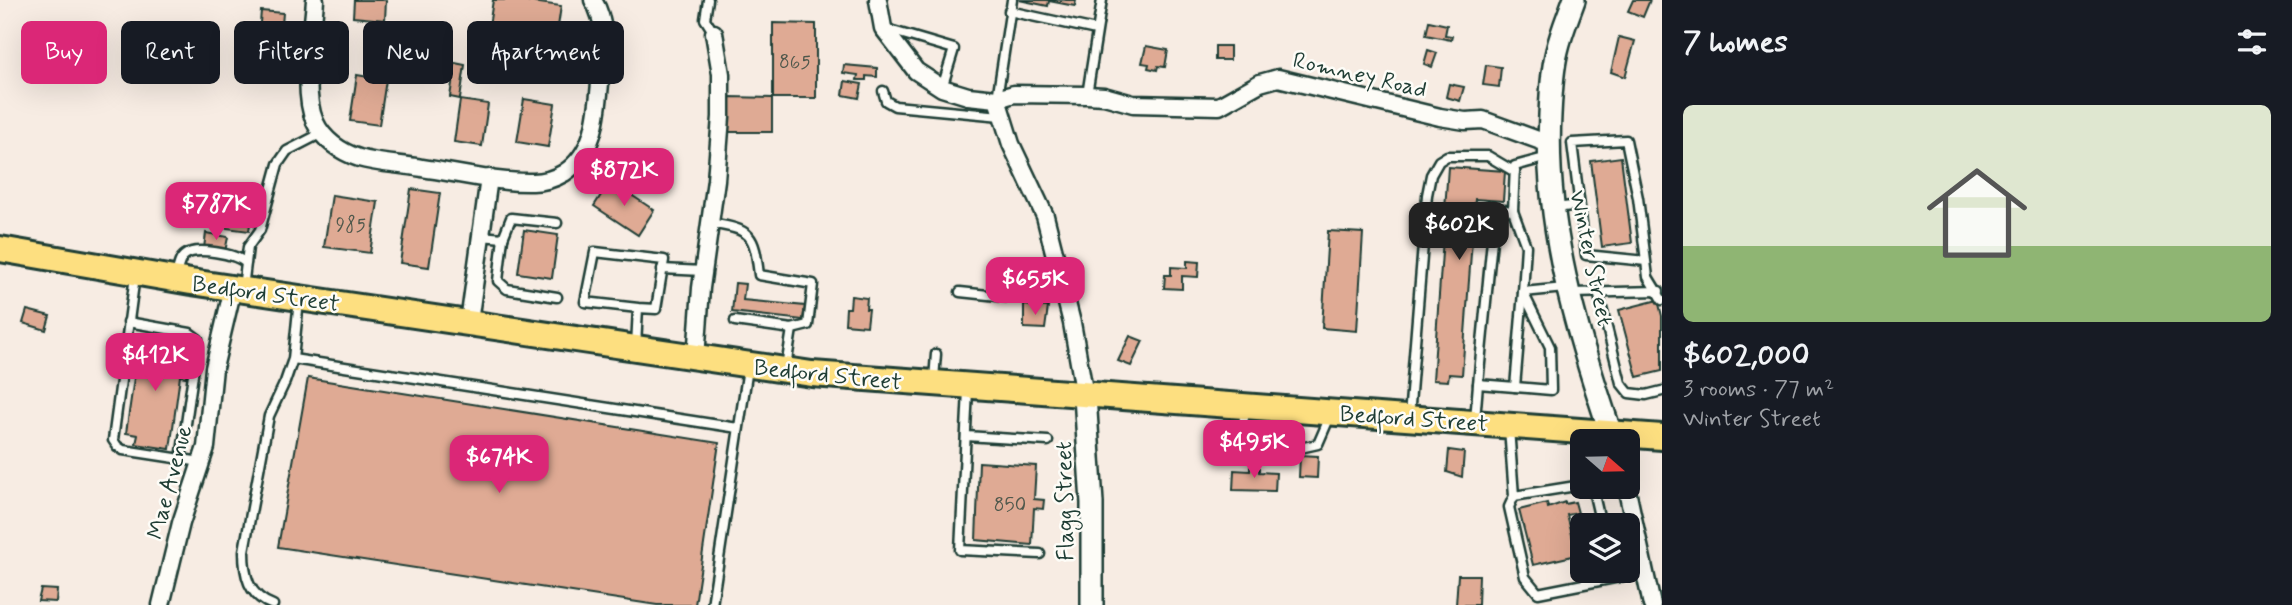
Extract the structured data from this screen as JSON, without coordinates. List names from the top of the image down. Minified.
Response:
{"streets":{"main road":["Bedford Street"],"street":["Romney Road","Winter Street","Mae Avenue","Flagg Street"]},"crossings":[["Romney Road","Winter Street"],["Bedford Street","Mae Avenue"],["Bedford Street","Flagg Street"]],"house_numbers":["865","985","850"],"north":"right","page":{"heading":"7 homes","chip":["Buy","Rent","Filters","New","Apartment"],"list":[{"name":"$602,000","note":"3 rooms · 77 m² · Winter Street"}],"price":["$872K","$787K","$602K","$655K","$412K","$495K","$674K"]}}
